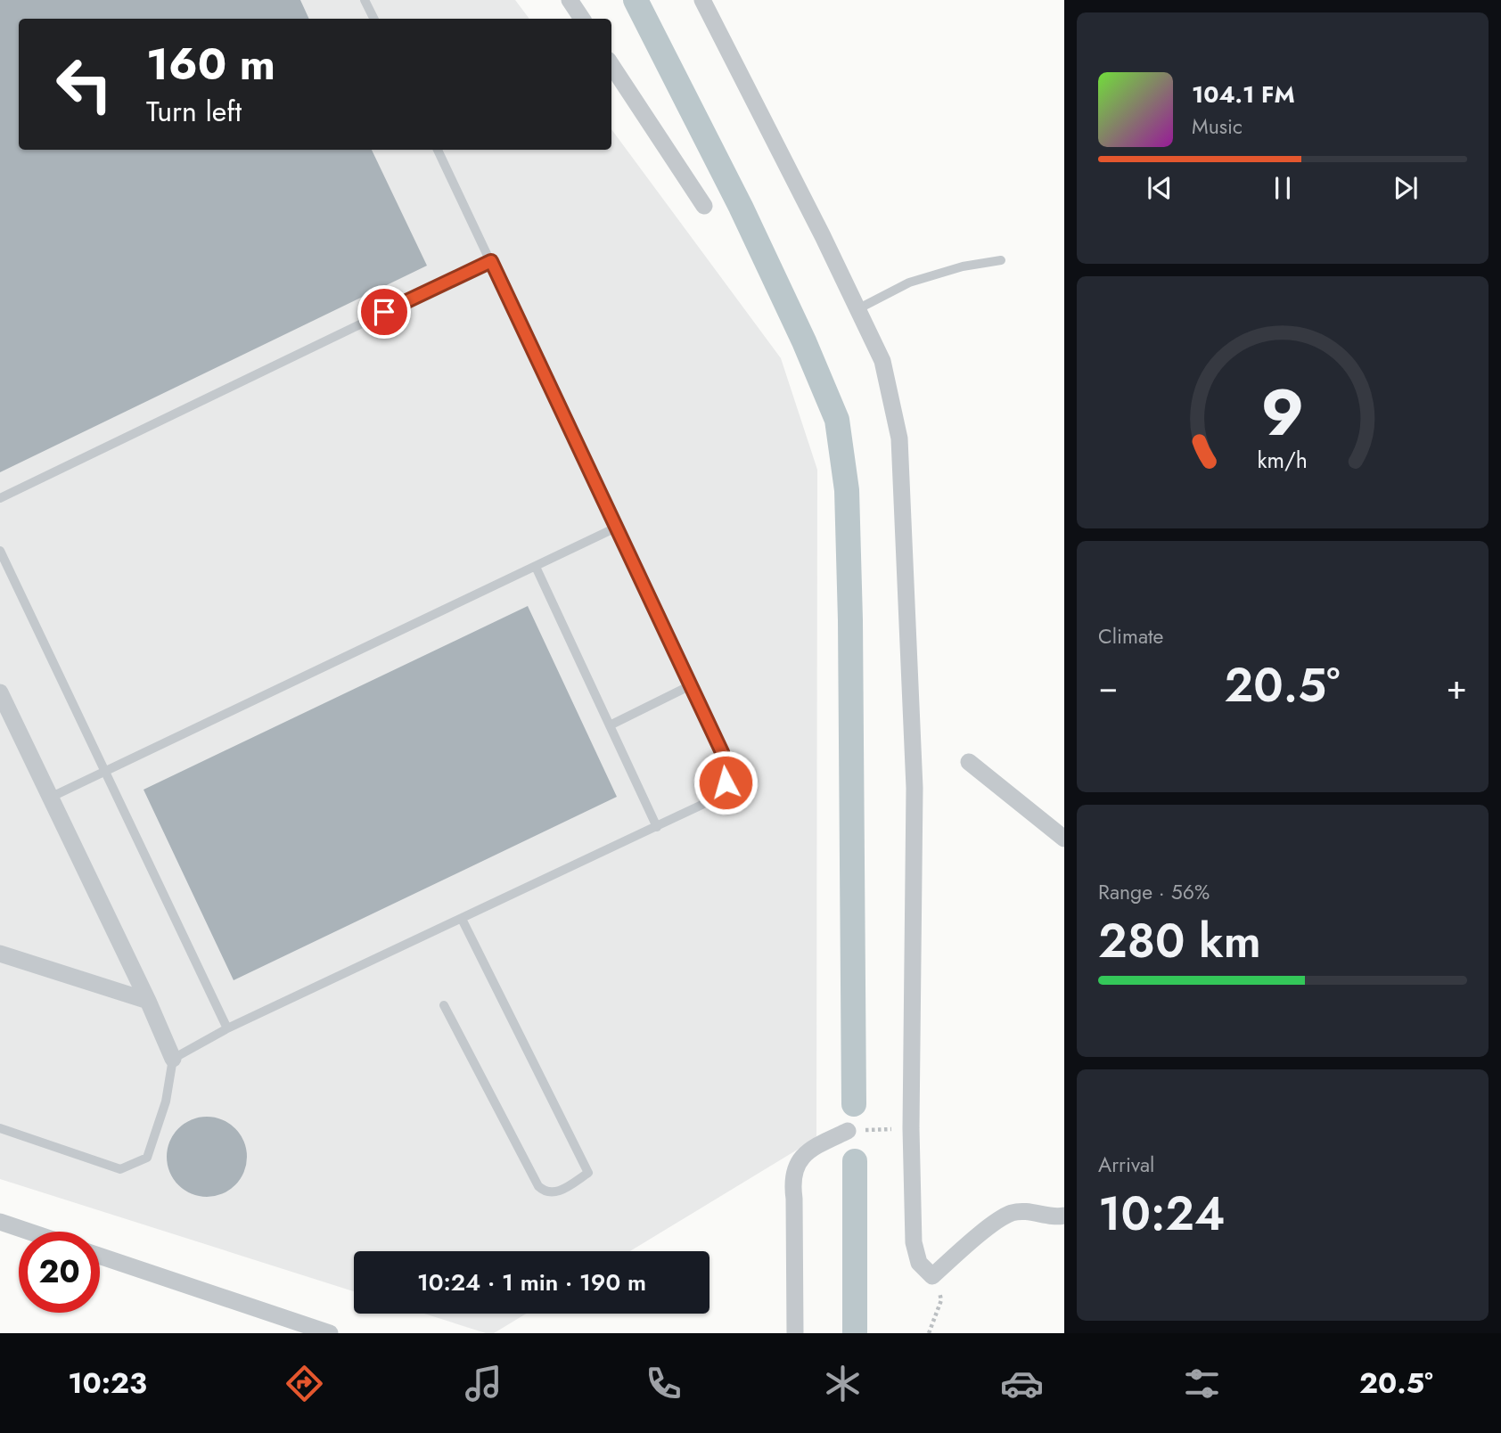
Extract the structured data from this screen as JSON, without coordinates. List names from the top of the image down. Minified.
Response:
{"page":{"turn":["160 m","Turn left"],"song":["104.1 FM","Music"],"tile":["Climate",["Range · 56%","280 km"],["Arrival","10:24"]],"heat":["−","20.5°","+"],"limit":"20","trip":"10:24 · 1 min · 190 m","tabs":["10:23","20.5°"],"gauge":["9","km/h"]}}
